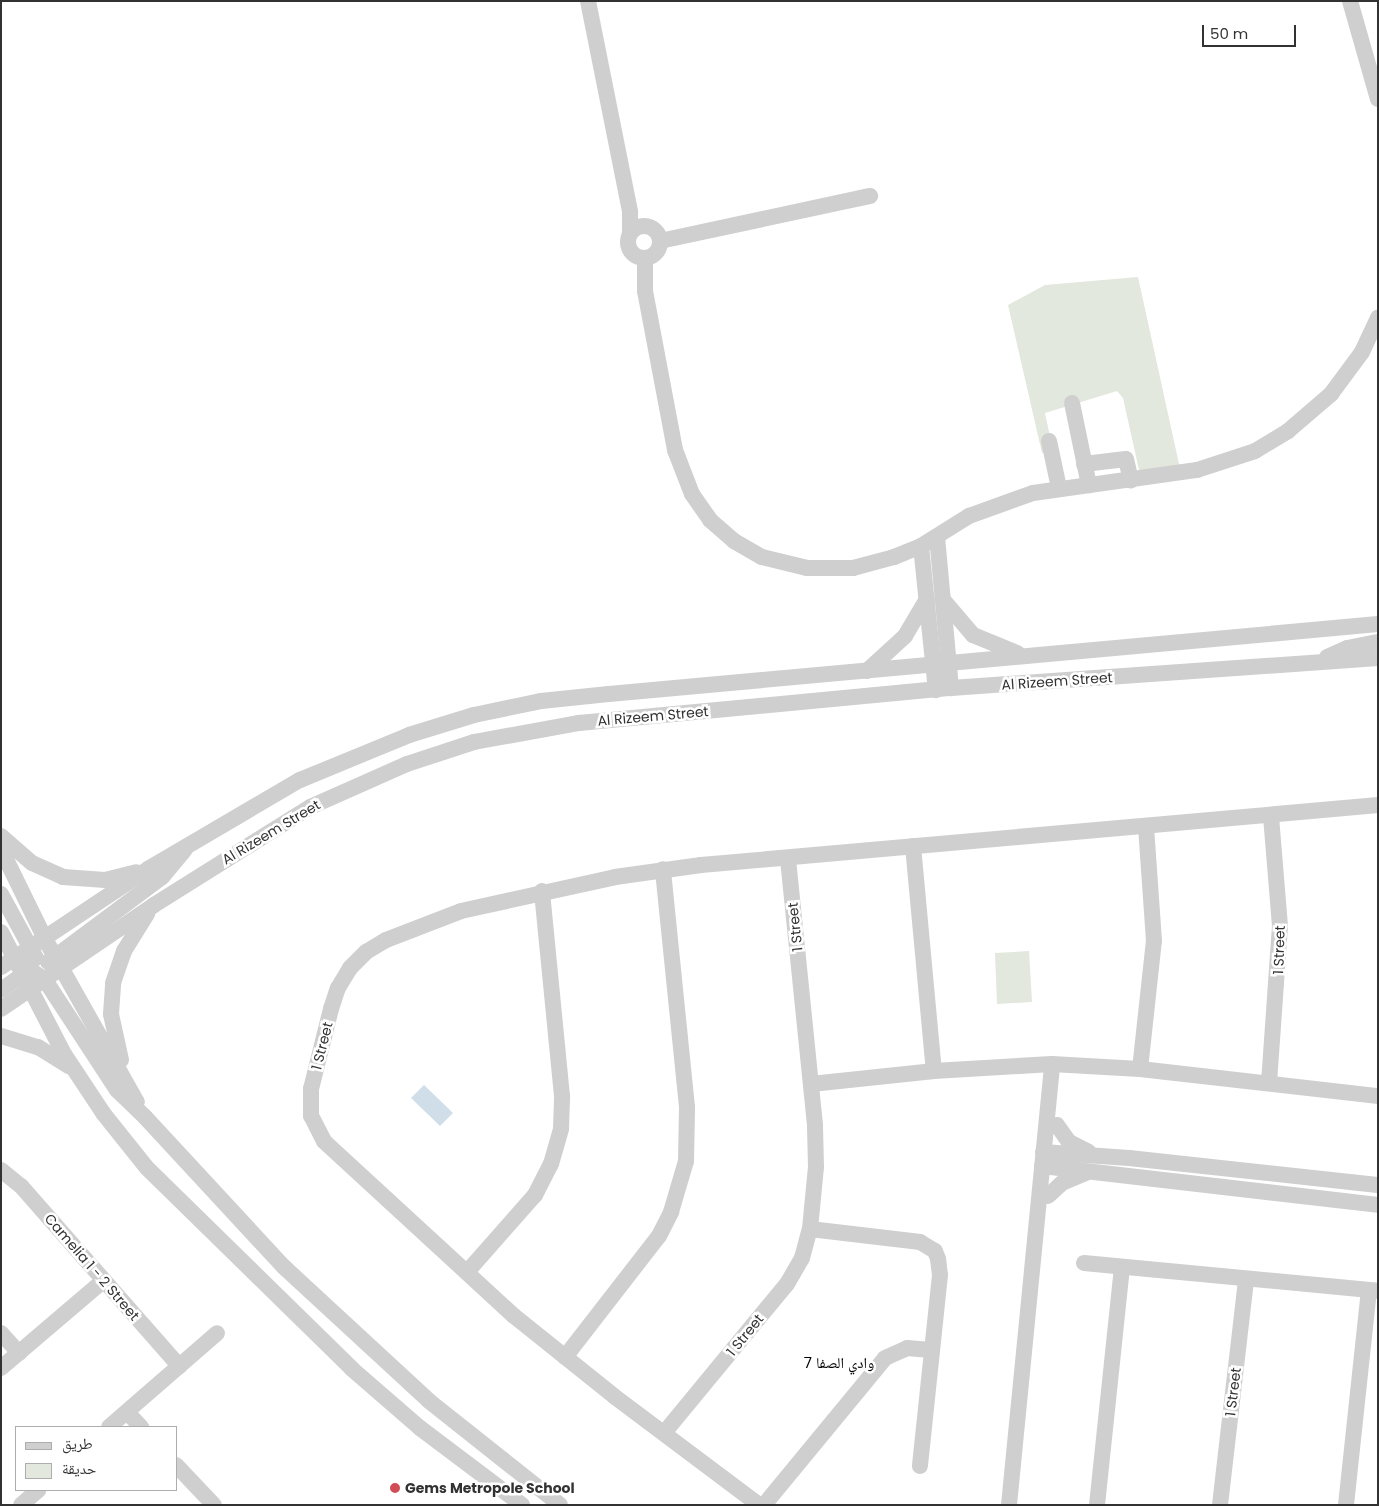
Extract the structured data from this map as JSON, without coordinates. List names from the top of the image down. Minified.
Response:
{"streets":{"street":["Al Rizeem Street","1 Street","Camelia 1 - 2 Street"]},"districts":["وادي الصفا 7"],"places":["Gems Metropole School"],"legend":["طريق","حديقة"],"scale_bar":"50 m"}
